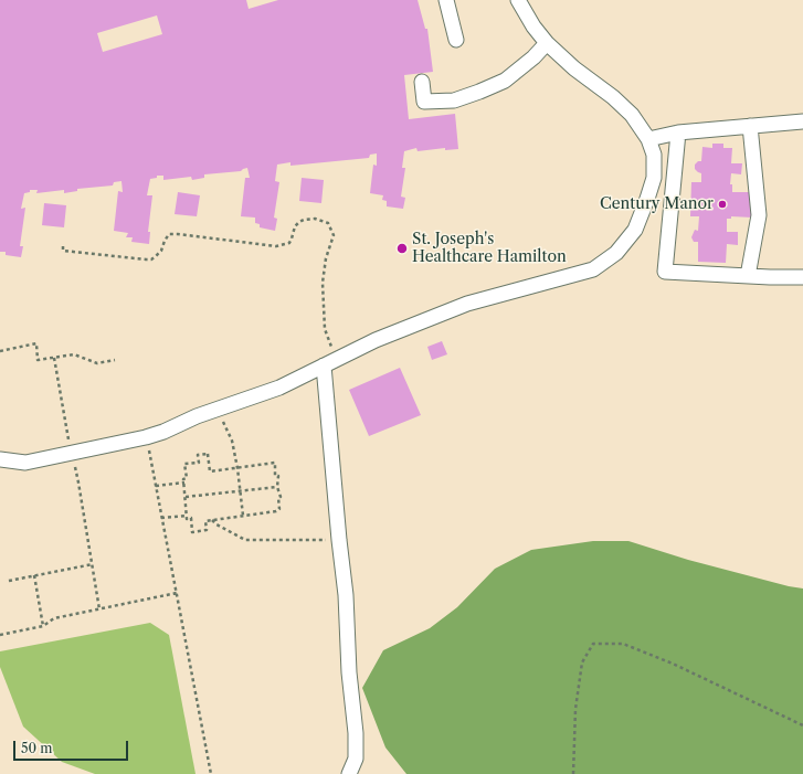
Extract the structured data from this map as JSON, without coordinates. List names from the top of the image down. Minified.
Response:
{"places":["Century Manor","St. Joseph's Healthcare Hamilton"],"scale_bar":"50 m"}
